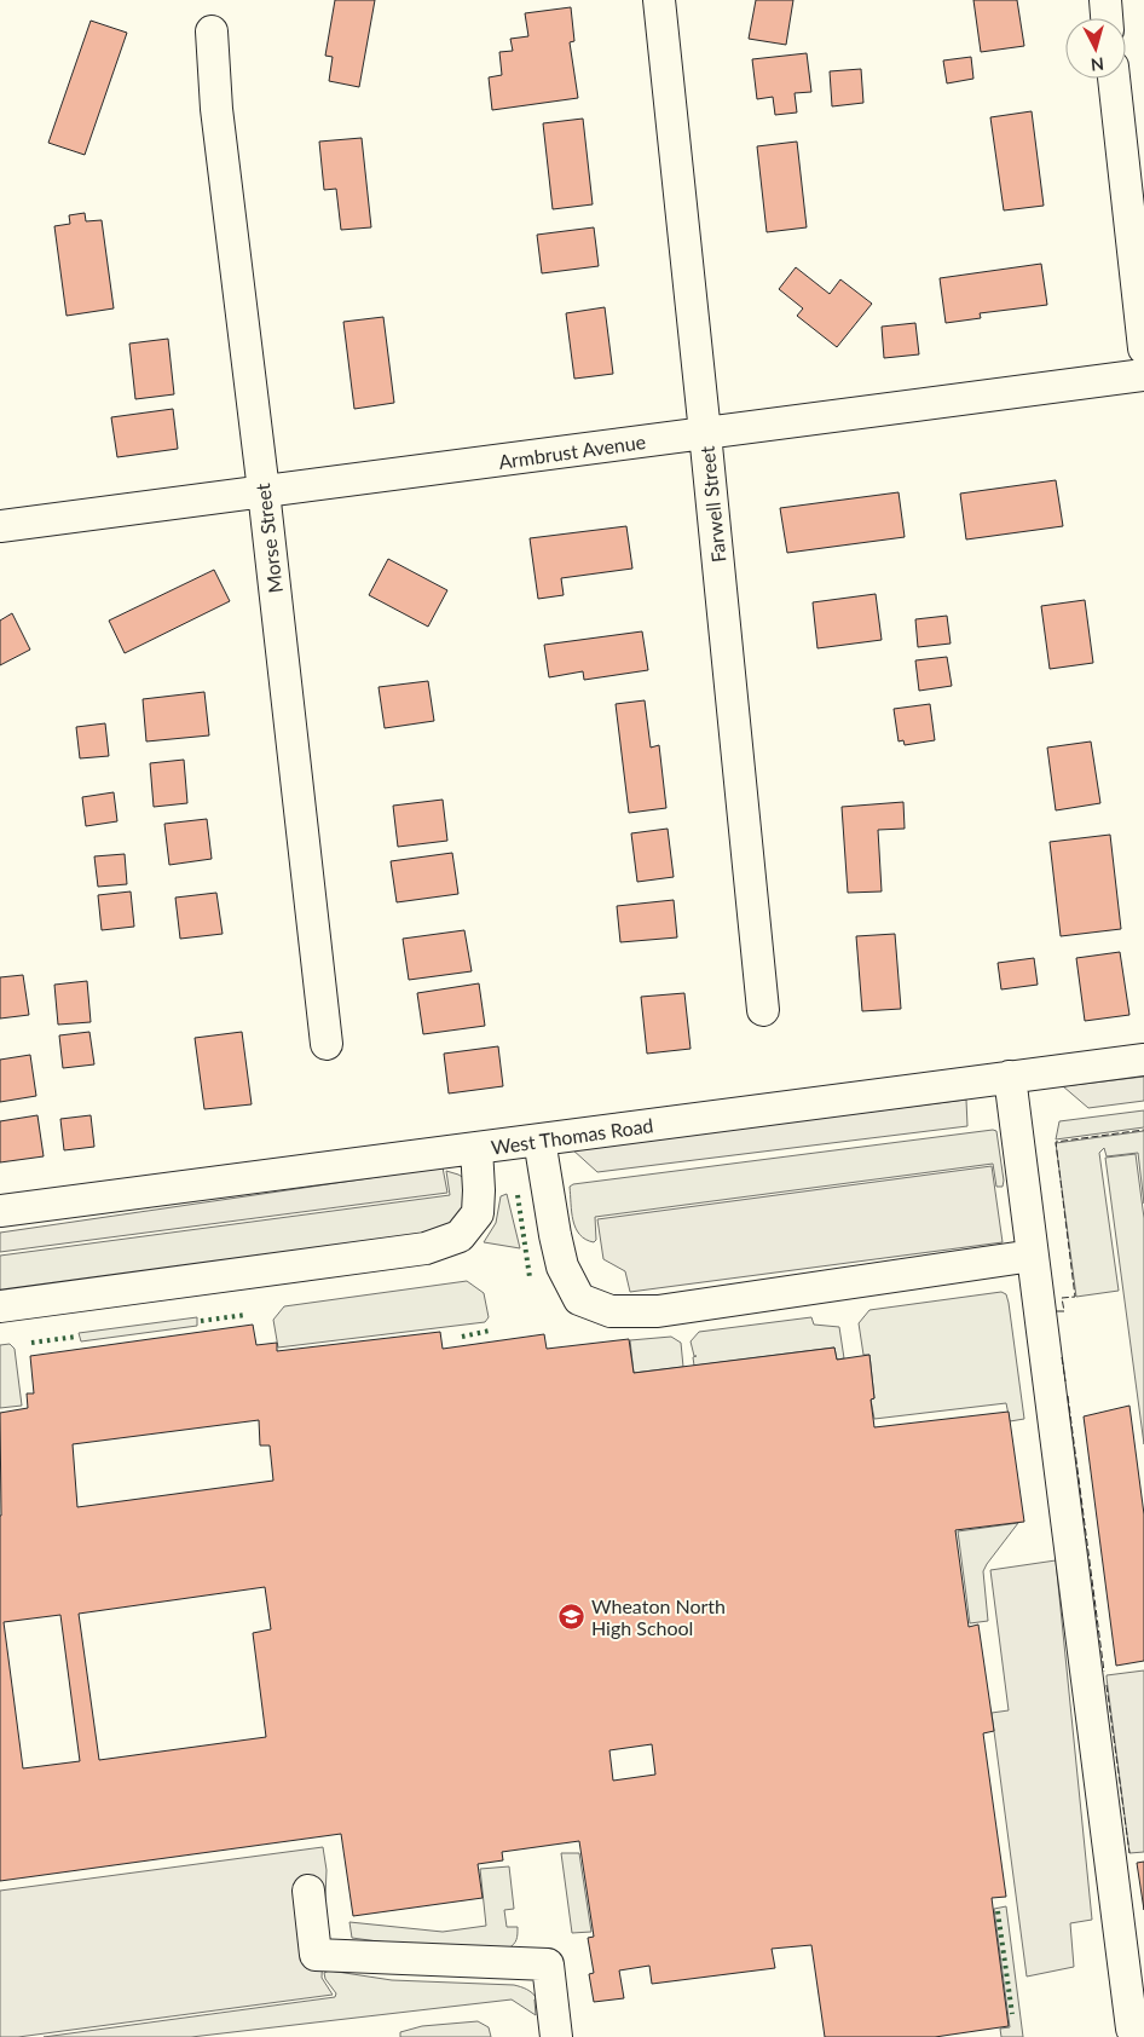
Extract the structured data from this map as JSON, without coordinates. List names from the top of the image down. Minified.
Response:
{"streets":{"street":["Armbrust Avenue","Farwell Street","Morse Street","West Thomas Road"]},"crossings":[["Armbrust Avenue","Farwell Street"],["Armbrust Avenue","Morse Street"]],"places":{"school or university":["Wheaton North High School"]},"north":"bottom"}
